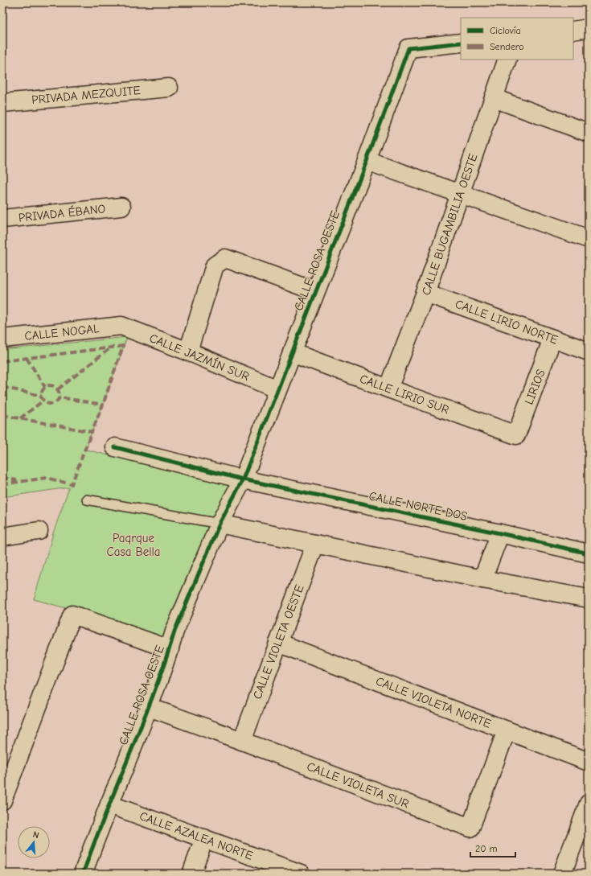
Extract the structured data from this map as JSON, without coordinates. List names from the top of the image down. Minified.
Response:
{"streets":{"street":["PRIVADA MEZQUITE","PRIVADA ÉBANO","CALLE BUGAMBILIA OESTE","CALLE ROSA OESTE","CALLE LIRIO NORTE","CALLE NOGAL","CALLE JAZMÍN SUR","LIRIOS","CALLE LIRIO SUR","CALLE NORTE DOS","CALLE VIOLETA OESTE","CALLE VIOLETA NORTE","CALLE VIOLETA SUR","CALLE AZALEA NORTE"]},"crossings":[["CALLE BUGAMBILIA OESTE","CALLE LIRIO NORTE"],["CALLE BUGAMBILIA OESTE","CALLE LIRIO SUR"],["CALLE ROSA OESTE","CALLE JAZMÍN SUR"],["CALLE ROSA OESTE","CALLE LIRIO SUR"],["CALLE ROSA OESTE","CALLE NORTE DOS"],["CALLE ROSA OESTE","CALLE VIOLETA SUR"],["CALLE ROSA OESTE","CALLE AZALEA NORTE"],["CALLE LIRIO NORTE","LIRIOS"],["CALLE NOGAL","CALLE JAZMÍN SUR"],["LIRIOS","CALLE LIRIO SUR"],["CALLE VIOLETA OESTE","CALLE VIOLETA NORTE"],["CALLE VIOLETA OESTE","CALLE VIOLETA SUR"],["CALLE VIOLETA NORTE","CALLE VIOLETA SUR"]],"parks":["Paqrque Casa Bella"],"legend":["Ciclovía","Sendero"],"scale_bar":"20 m","north":"top"}
